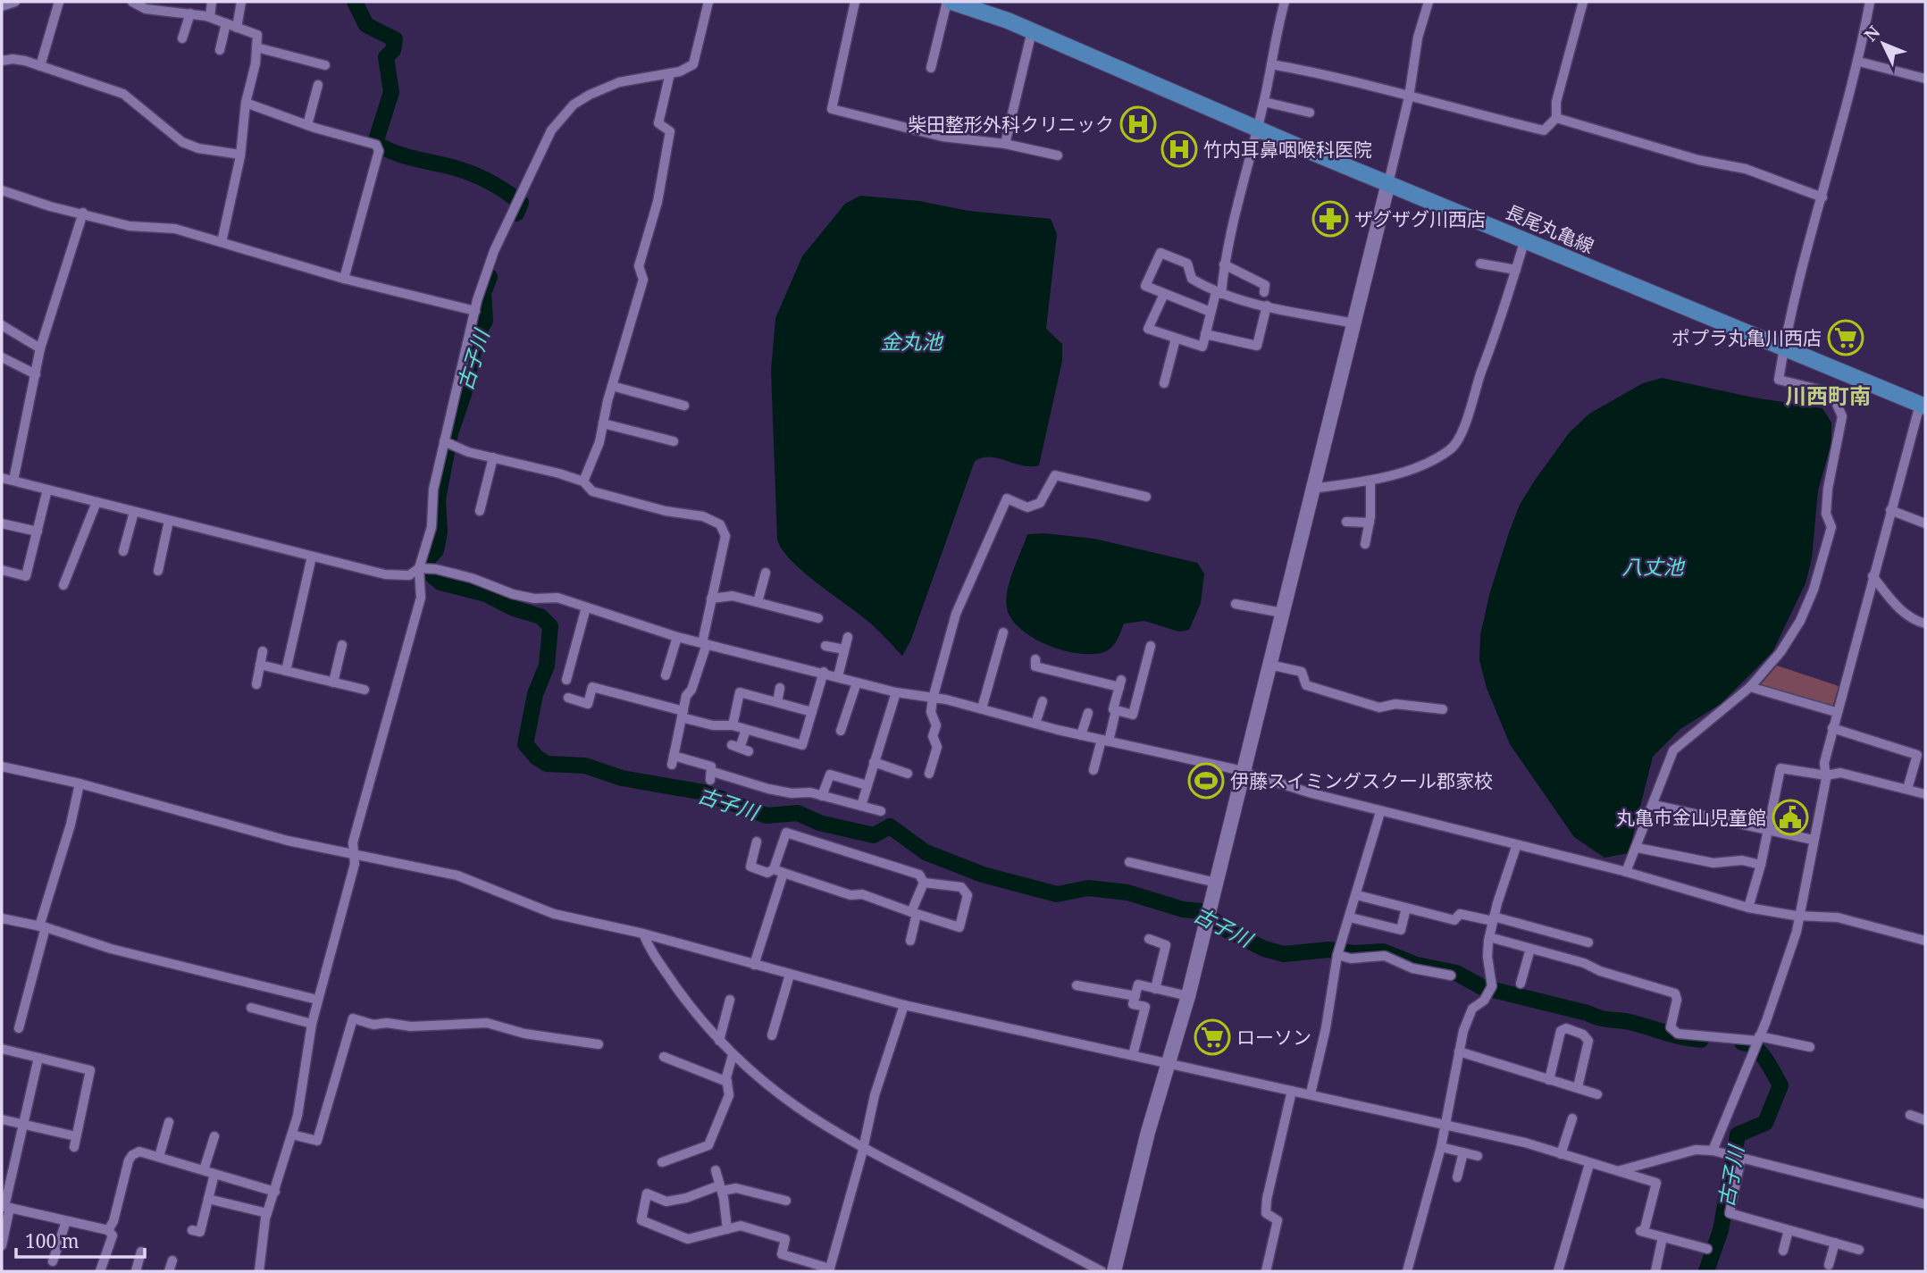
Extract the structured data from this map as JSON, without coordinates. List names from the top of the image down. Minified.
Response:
{"streets":{"main road":["長尾丸亀線"]},"districts":["川西町南"],"water":["金丸池","古子川","八丈池"],"places":{"hospital":["柴田整形外科クリニック","竹内耳鼻咽喉科医院"],"pharmacy":["ザグザグ川西店"],"supermarket":["ポプラ丸亀川西店","ローソン"],"sports":["伊藤スイミングスクール郡家校"],"public building":["丸亀市金山児童館"]},"scale_bar":"100 m","north":"top left"}
